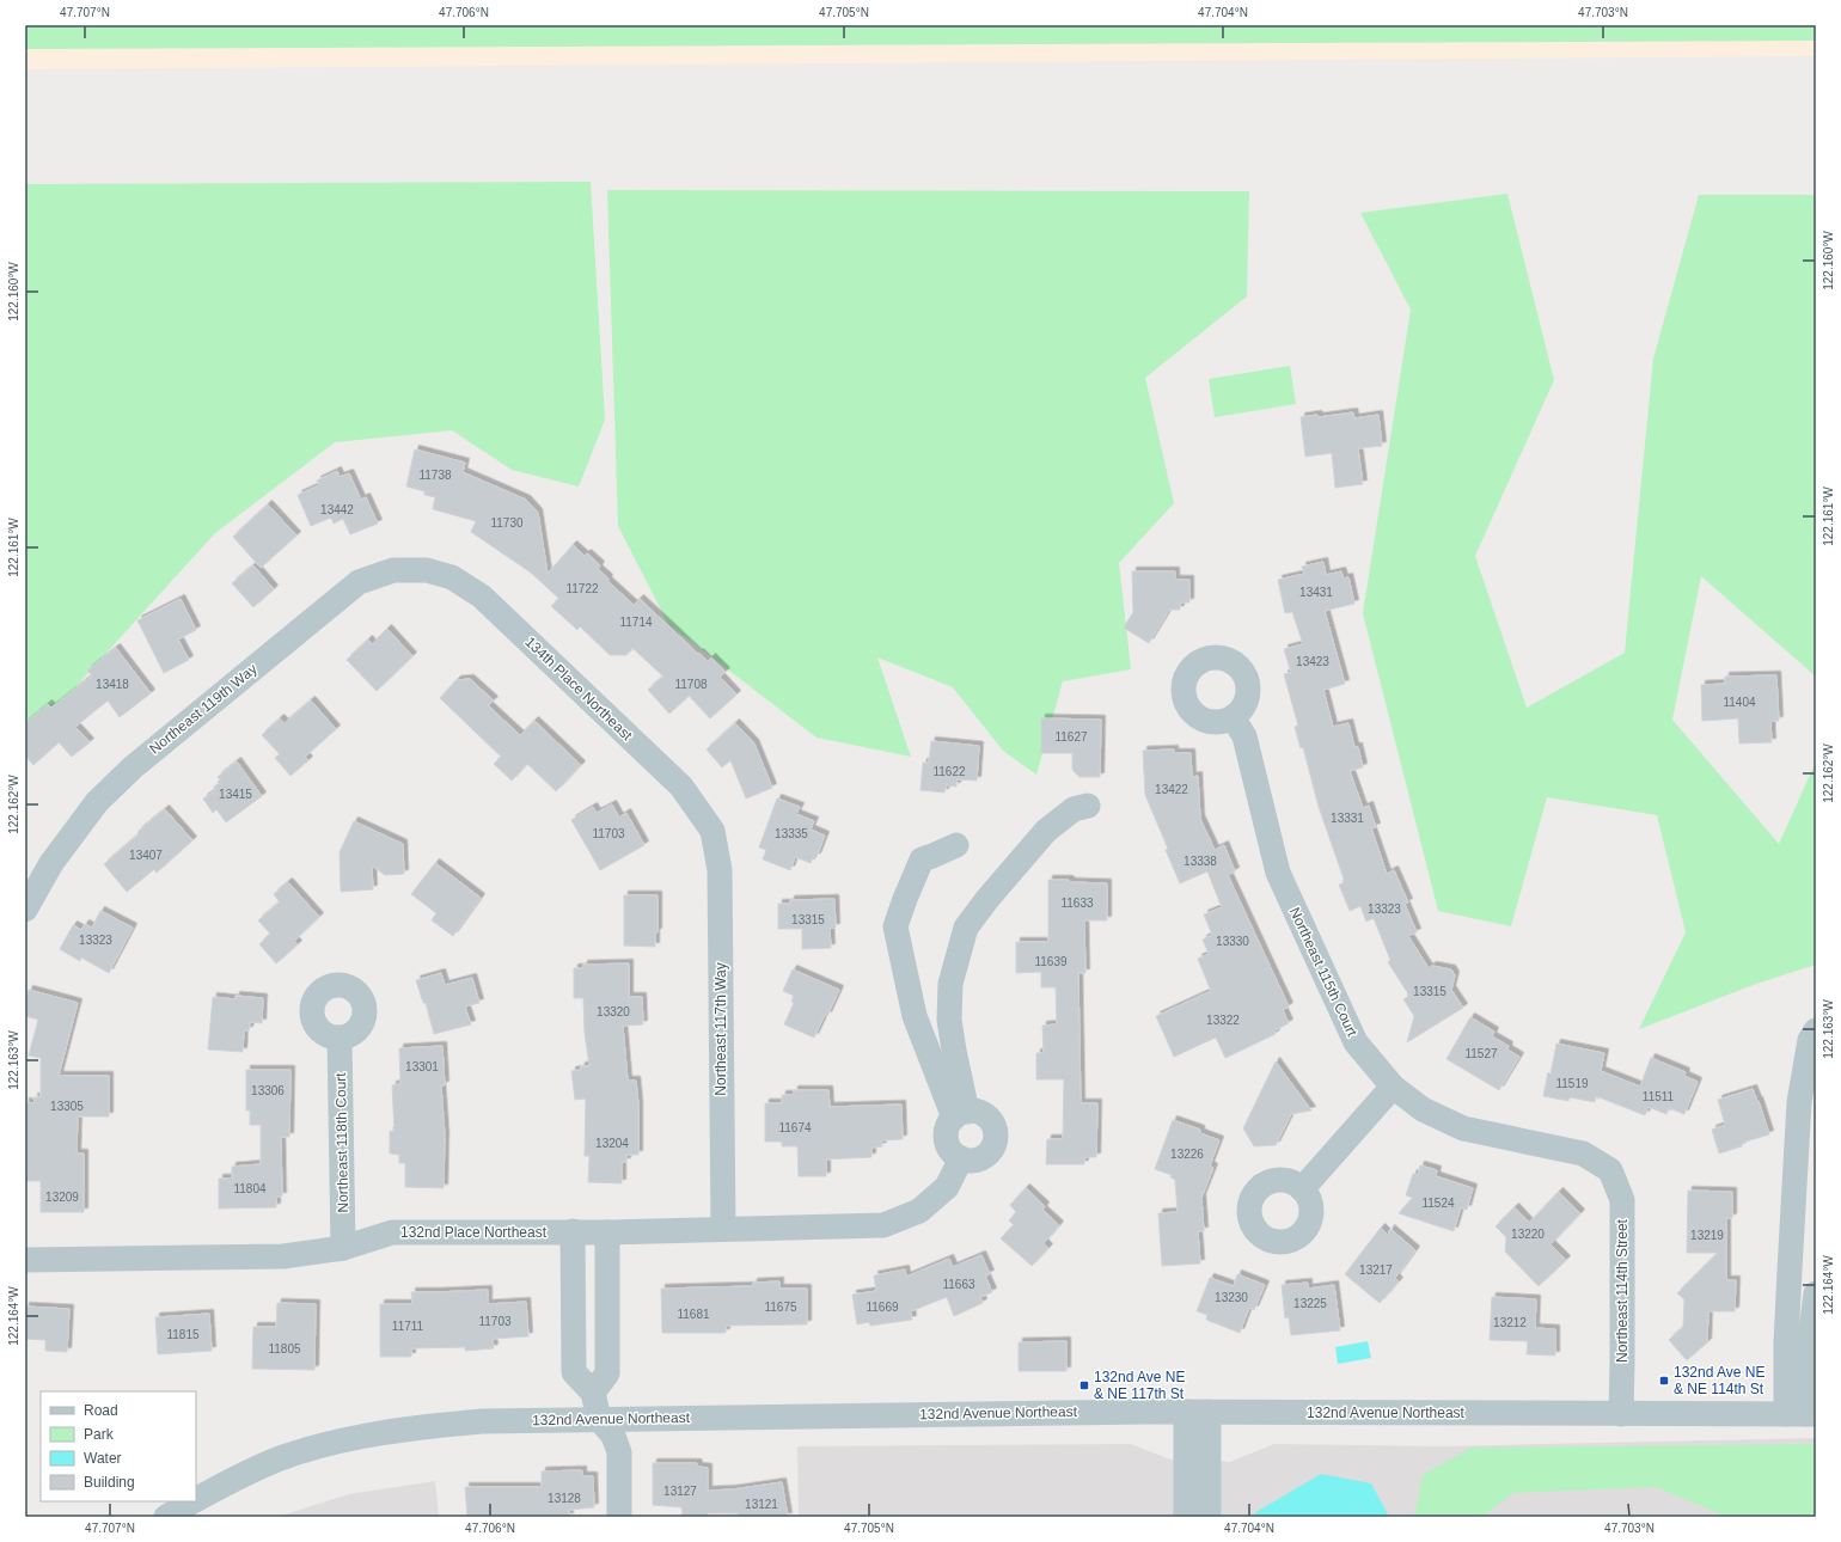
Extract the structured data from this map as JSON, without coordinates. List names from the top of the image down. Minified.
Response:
{"streets":{"street":["134th Place Northeast","Northeast 119th Way","Northeast 115th Court","Northeast 117th Way","Northeast 118th Court","132nd Place Northeast","Northeast 114th Street","132nd Avenue Northeast"]},"crossings":[["134th Place Northeast","Northeast 119th Way"],["134th Place Northeast","Northeast 117th Way"],["Northeast 115th Court","Northeast 114th Street"],["Northeast 117th Way","132nd Place Northeast"],["Northeast 118th Court","132nd Place Northeast"],["Northeast 114th Street","132nd Avenue Northeast"]],"places":{"transit":["132nd Ave NE & NE 114th St","132nd Ave NE & NE 117th St"]},"house_numbers":["11738","13442","11730","11722","13431","11714","13423","13418","11708","11404","11627","11622","13422","13415","13331","11703","13335","13407","13338","11633","13323","13315","13323","13330","11639","13315","13320","13322","11527","13301","11519","13306","11511","13305","11674","13204","13226","11804","13209","11524","13220","13219","13217","11663","13230","13225","11675","11669","11681","11703","13212","11711","11815","11805","13127","13128","13121"],"legend":["Road","Park","Water","Building"],"coordinates":["47.707°N","47.706°N","47.705°N","47.704°N","47.703°N","122.160°W","122.161°W","122.162°W","122.163°W","122.164°W"]}
